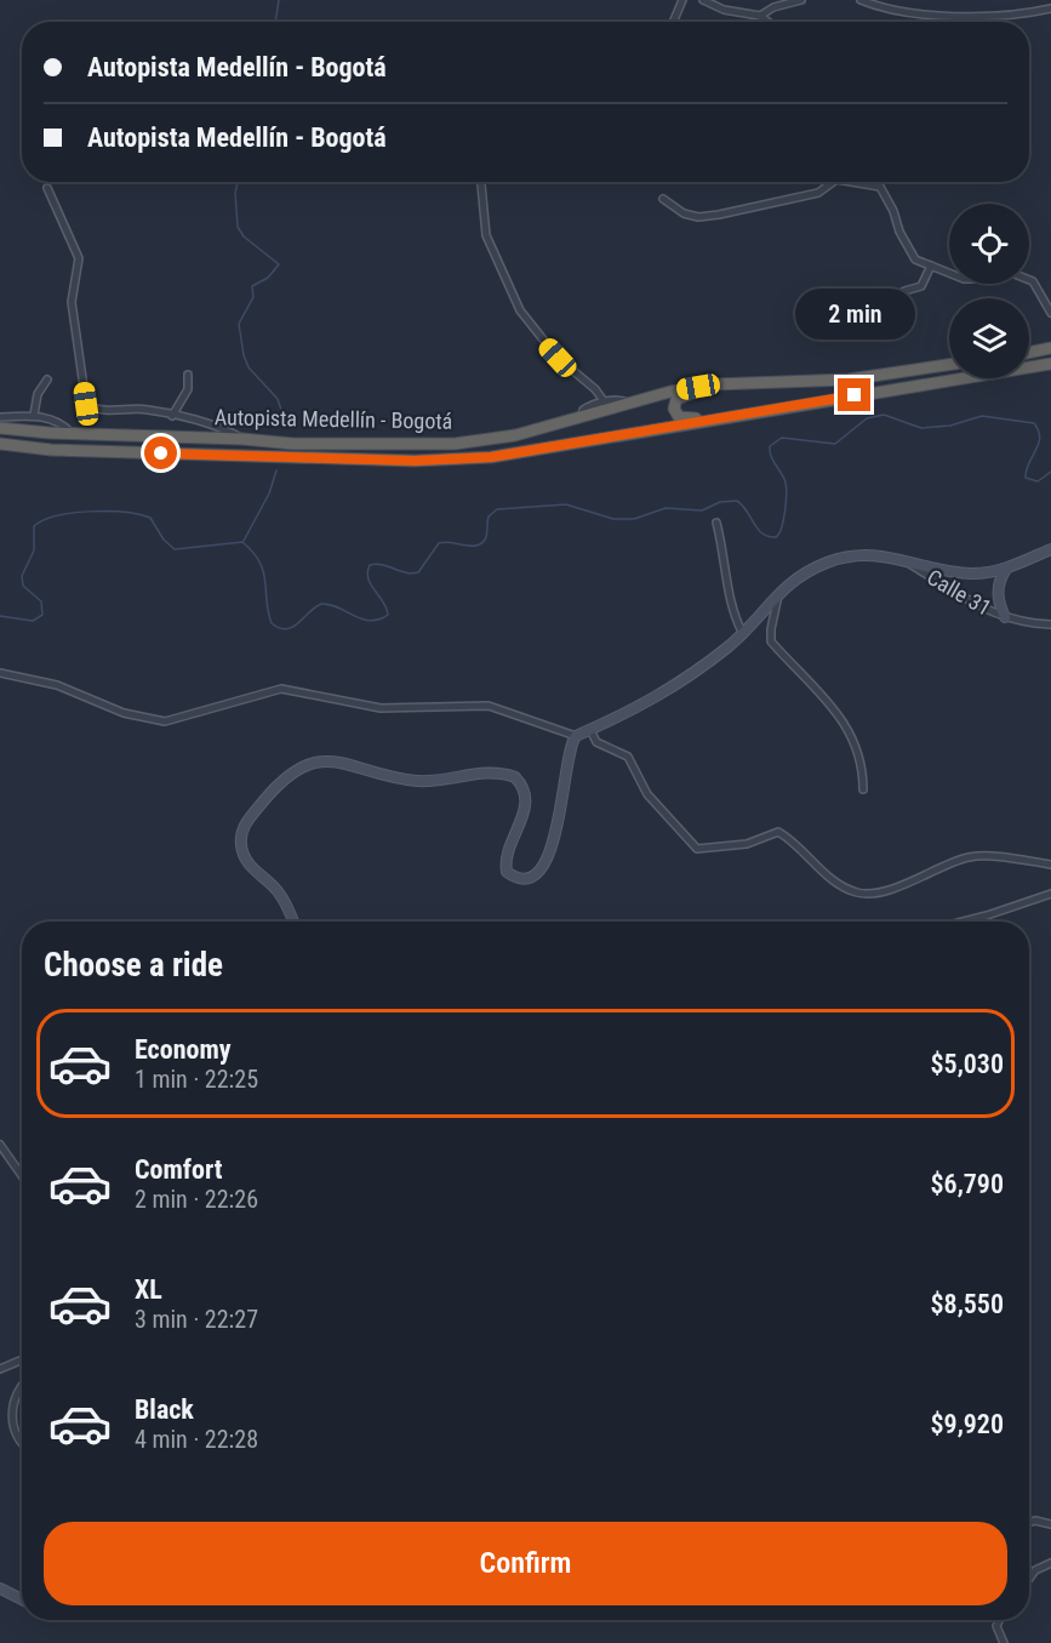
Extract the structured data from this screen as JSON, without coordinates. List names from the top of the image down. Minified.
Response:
{"streets":{"highway":["Autopista Medellín - Bogotá"],"street":["Calle 31"]},"page":{"banner":["Autopista Medellín - Bogotá","Autopista Medellín - Bogotá"],"bubble":"2 min","heading":"Choose a ride","list":[{"name":"Economy","note":"1 min · 22:25","value":"$5,030"},{"name":"Comfort","note":"2 min · 22:26","value":"$6,790"},{"name":"XL","note":"3 min · 22:27","value":"$8,550"},{"name":"Black","note":"4 min · 22:28","value":"$9,920"}],"buttons":"Confirm"}}
